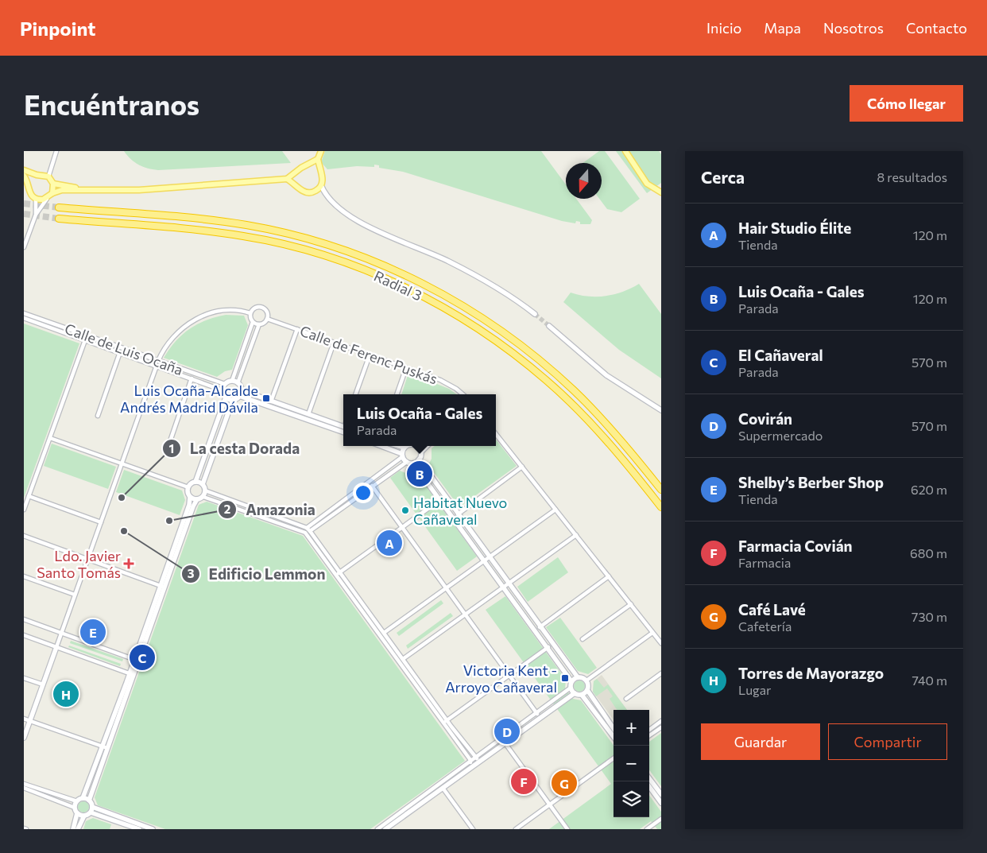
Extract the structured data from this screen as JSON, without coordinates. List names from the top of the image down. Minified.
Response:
{"streets":{"highway":["Radial 3"],"street":["Calle de Luis Ocaña","Calle de Ferenc Puskás"]},"places":{"transit":["Luis Ocaña-Alcalde Andrés Madrid Dávila","Victoria Kent - Arroyo Cañaveral"],"other":["La cesta Dorada","Habitat Nuevo Cañaveral","Amazonia","Edificio Lemmon"],"health":["Ldo. Javier Santo Tomás"]},"north":"bottom","page":{"header":"Pinpoint","nav":["Inicio","Mapa","Nosotros","Contacto"],"buttons":["Cómo llegar",["Guardar","Compartir"]],"title":"Encuéntranos","heading":["Cerca","8 resultados"],"list":[{"mark":"A","name":"Hair Studio Élite","note":"Tienda","value":"120 m"},{"mark":"B","name":"Luis Ocaña - Gales","note":"Parada","value":"120 m"},{"mark":"C","name":"El Cañaveral","note":"Parada","value":"570 m"},{"mark":"D","name":"Covirán","note":"Supermercado","value":"570 m"},{"mark":"E","name":"Shelby’s Berber Shop","note":"Tienda","value":"620 m"},{"mark":"F","name":"Farmacia Covián","note":"Farmacia","value":"680 m"},{"mark":"G","name":"Café Lavé","note":"Cafetería","value":"730 m"},{"mark":"H","name":"Torres de Mayorazgo","note":"Lugar","value":"740 m"}],"popup":["Luis Ocaña - Gales","Parada"],"pins":["B","A","E","C","H","D","F","G"],"map_buttons":["+","−"]}}
